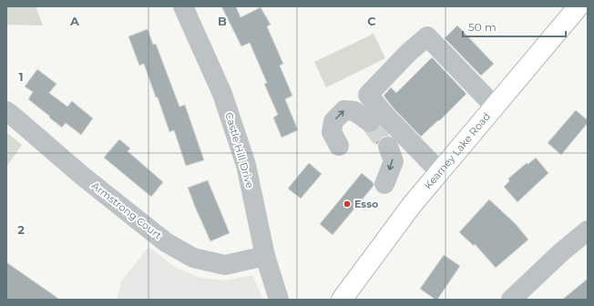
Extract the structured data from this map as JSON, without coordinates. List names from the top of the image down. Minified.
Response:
{"streets":{"main road":["Kearney Lake Road"],"street":["Castle Hill Drive","Armstrong Court"]},"crossings":[["Castle Hill Drive","Armstrong Court"]],"places":["Esso"],"scale_bar":"50 m","grid":{"columns":["A","B","C"],"rows":["1","2"]}}
